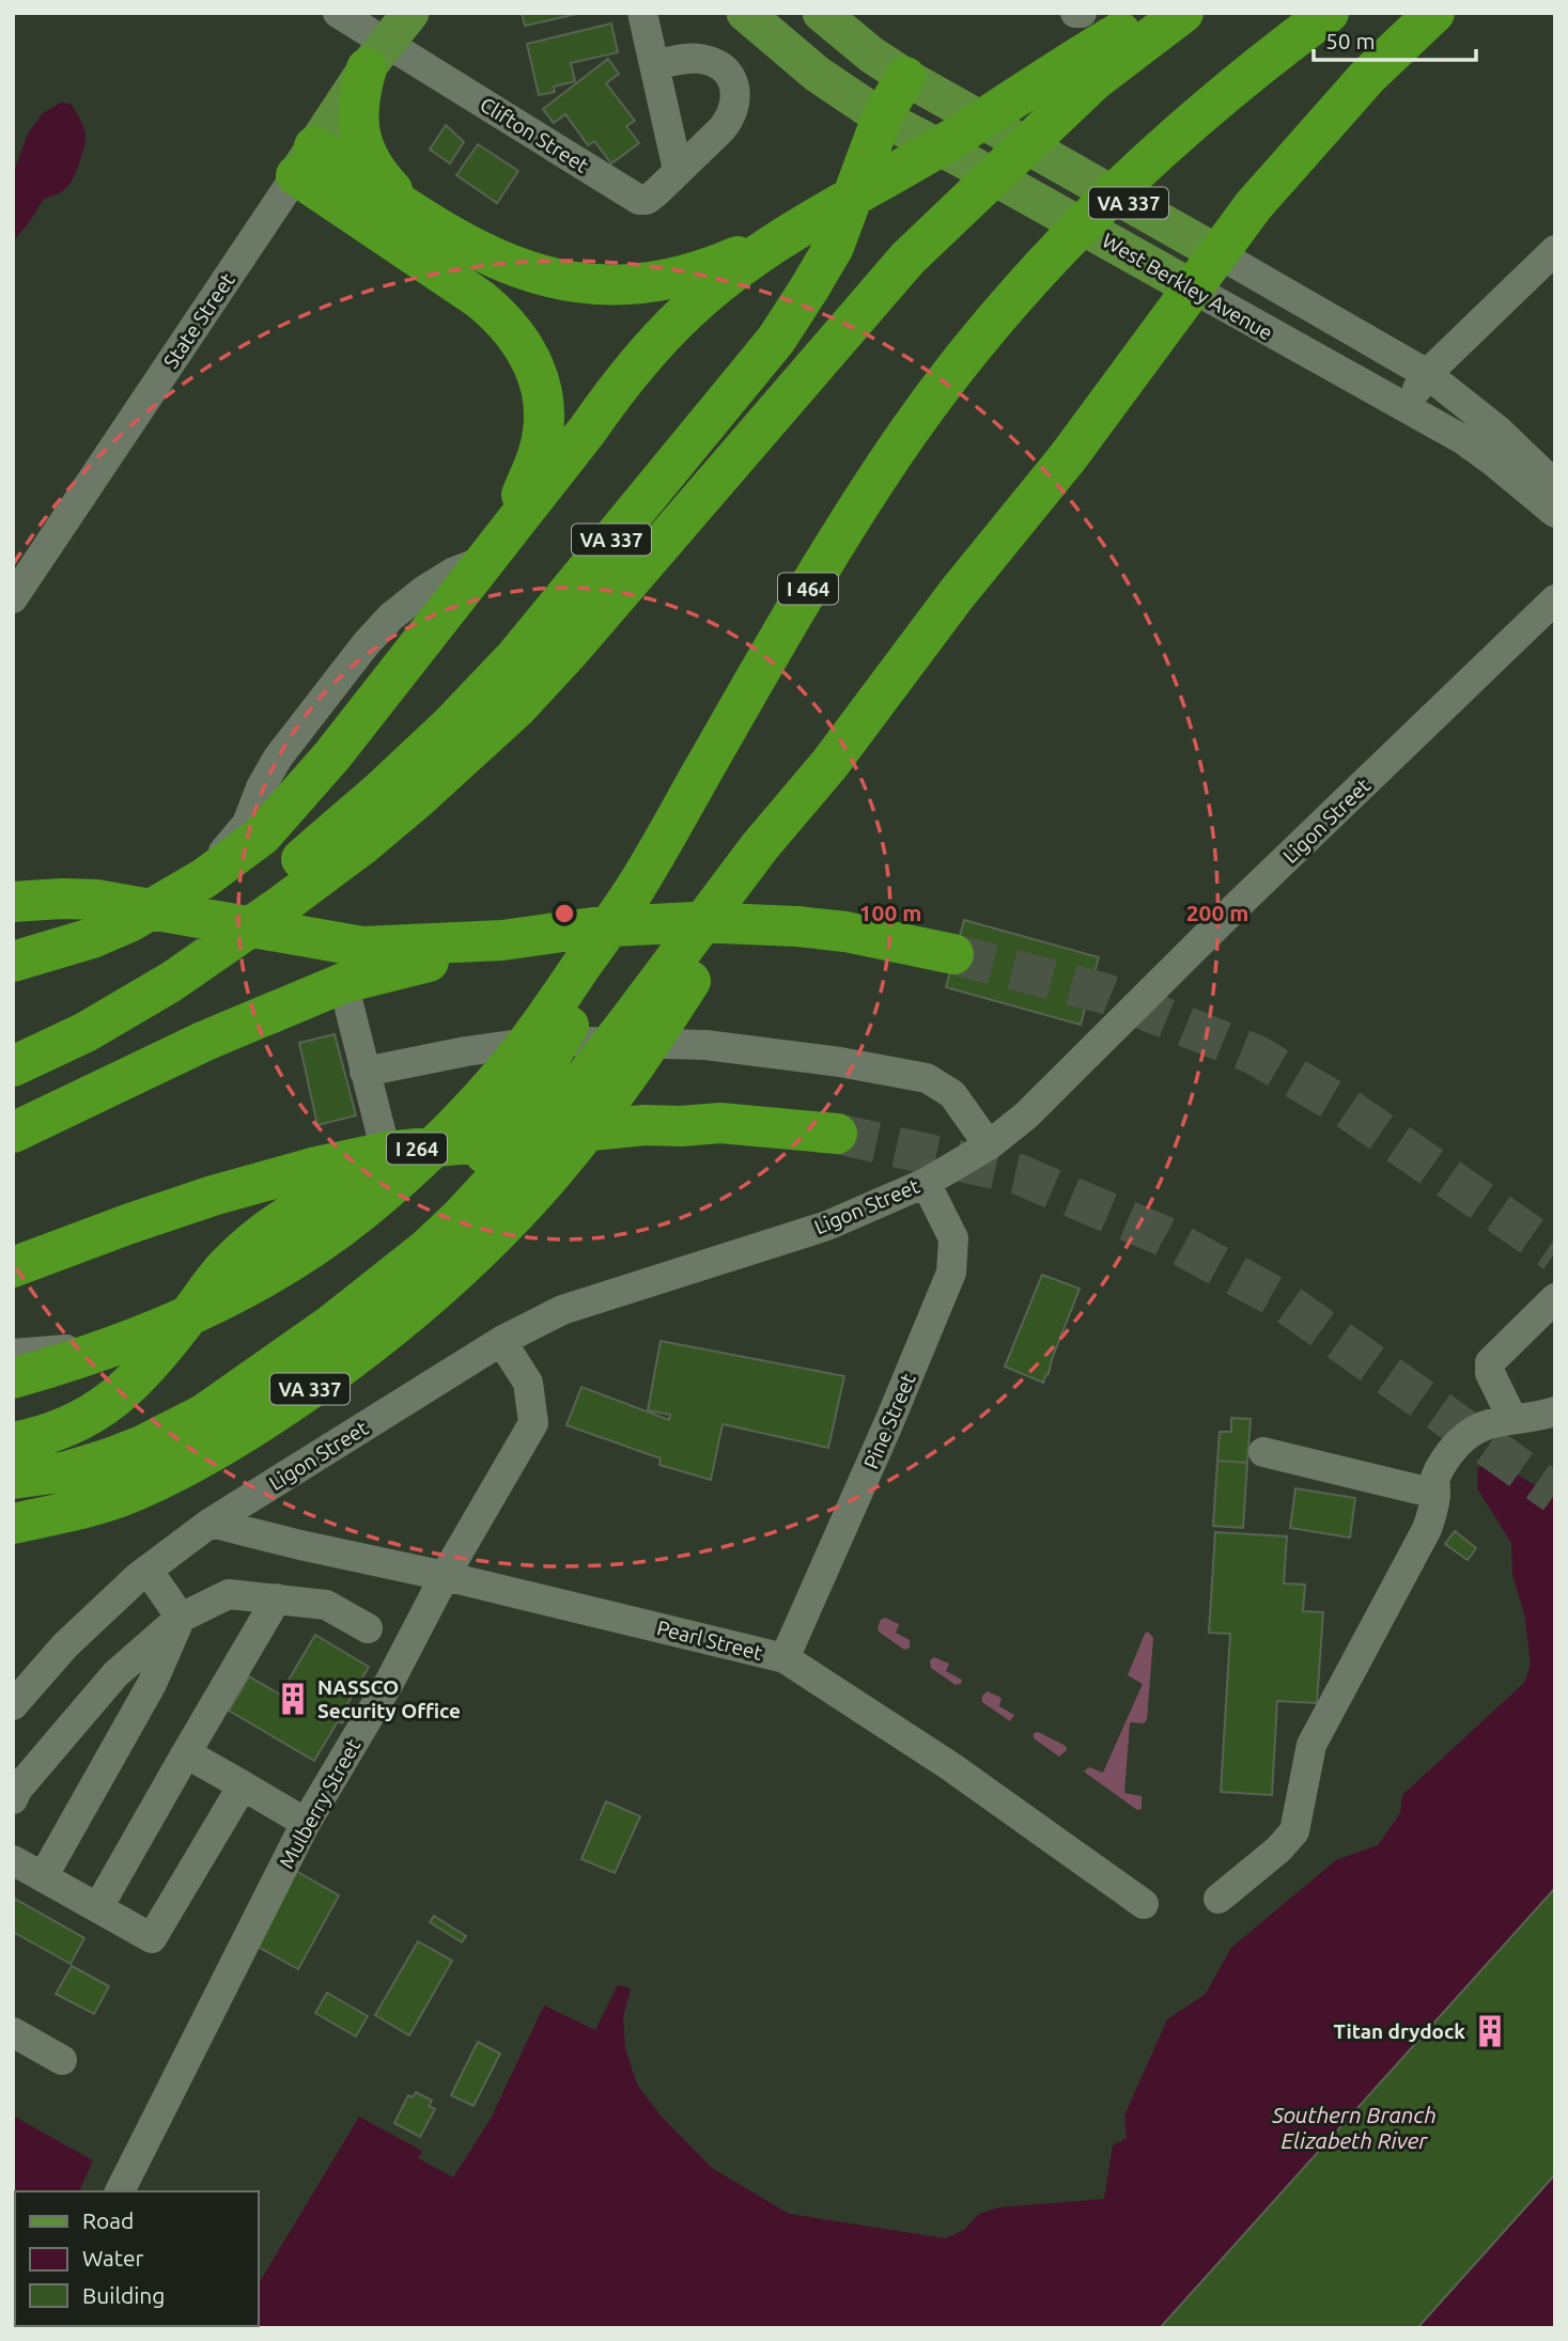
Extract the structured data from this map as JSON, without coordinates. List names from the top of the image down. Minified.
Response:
{"streets":{"highway":["VA 337","I 464","I 264"],"main road":["West Berkley Avenue","State Street"],"street":["Clifton Street","Ligon Street","Pine Street","Pearl Street","Mulberry Street"]},"crossings":[["Clifton Street","State Street"],["VA 337","West Berkley Avenue"],["Ligon Street","Pine Street"],["Ligon Street","Pearl Street"],["Ligon Street","Mulberry Street"],["Pine Street","Pearl Street"],["Pearl Street","Mulberry Street"]],"water":["Southern Branch Elizabeth River"],"places":{"building":["NASSCO Security Office","Titan drydock"]},"legend":["Road","Water","Building"],"scale_bar":"50 m","rings":["100 m","200 m"]}
